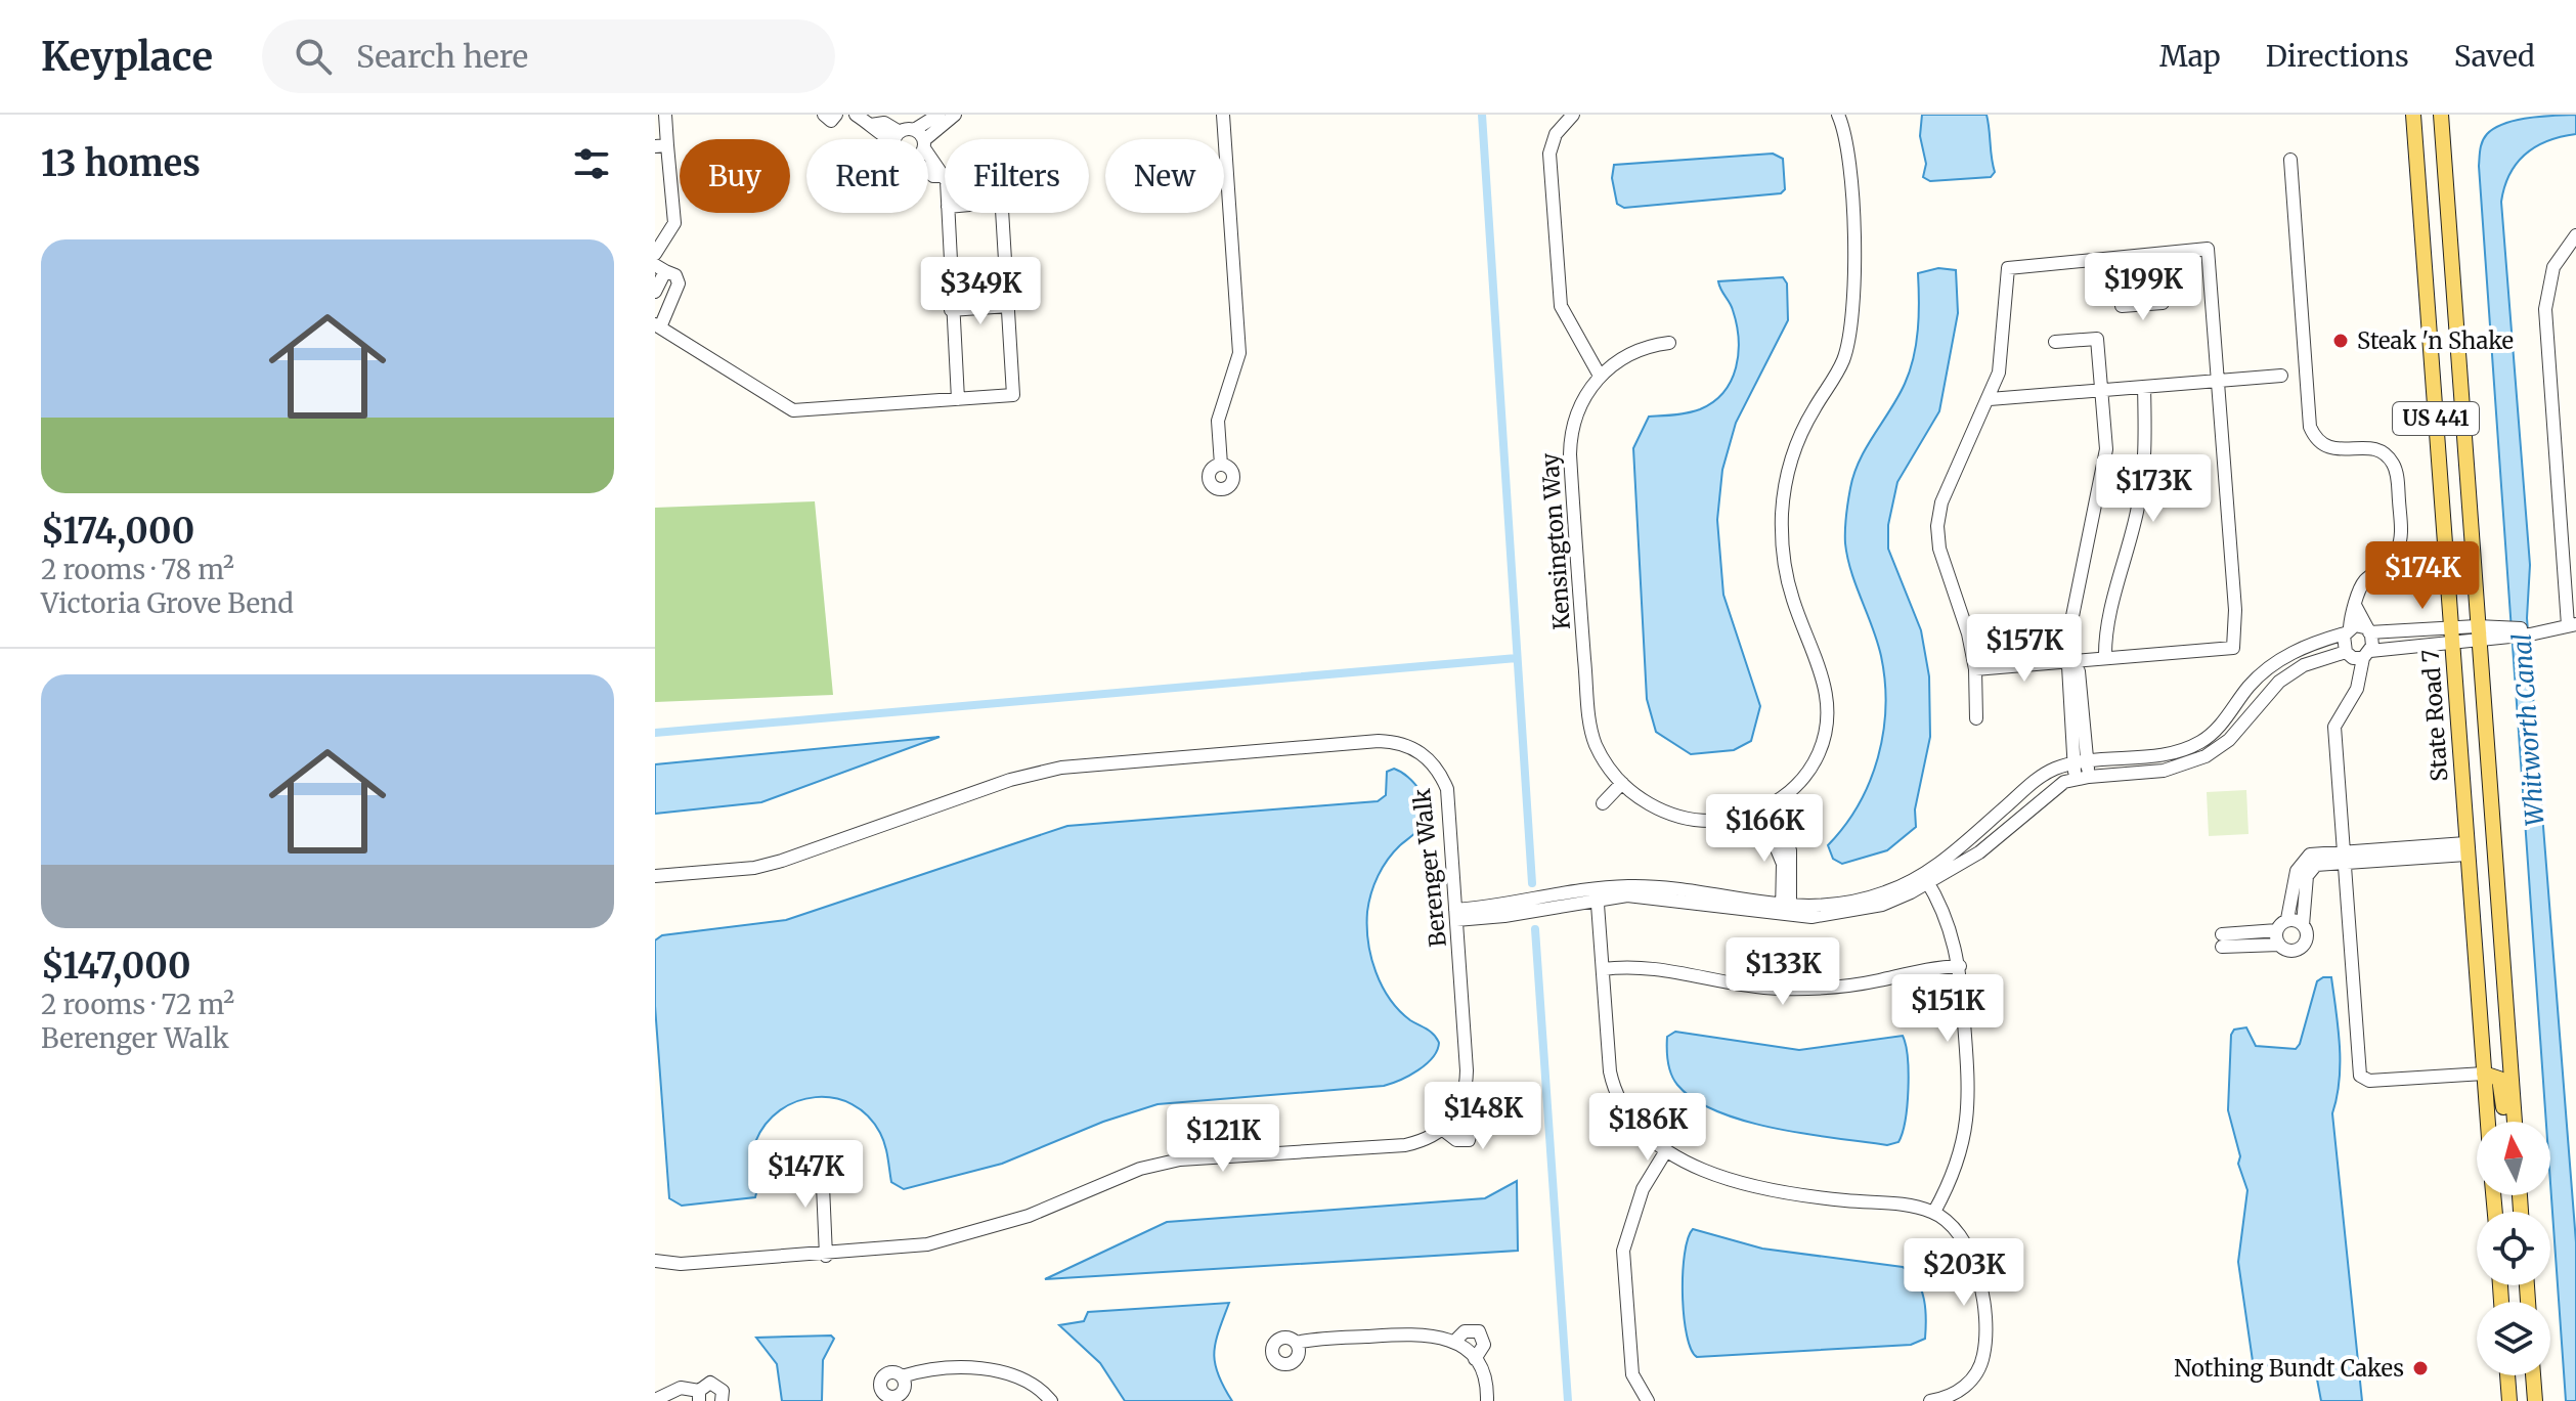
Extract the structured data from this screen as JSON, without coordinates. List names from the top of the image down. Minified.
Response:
{"streets":{"main road":["US 441","State Road 7"],"street":["Kensington Way","Berenger Walk"]},"water":["Whitworth Canal"],"places":["Steak 'n Shake","Nothing Bundt Cakes"],"north":"top","page":{"header":"Keyplace","search":"Search here","nav":["Map","Directions","Saved"],"heading":"13 homes","chip":["Buy","Rent","Filters","New"],"list":[{"name":"$174,000","note":"2 rooms · 78 m² · Victoria Grove Bend"},{"name":"$147,000","note":"2 rooms · 72 m² · Berenger Walk"}],"price":["$199K","$349K","$173K","$174K","$157K","$166K","$133K","$151K","$148K","$186K","$121K","$147K","$203K"]}}
